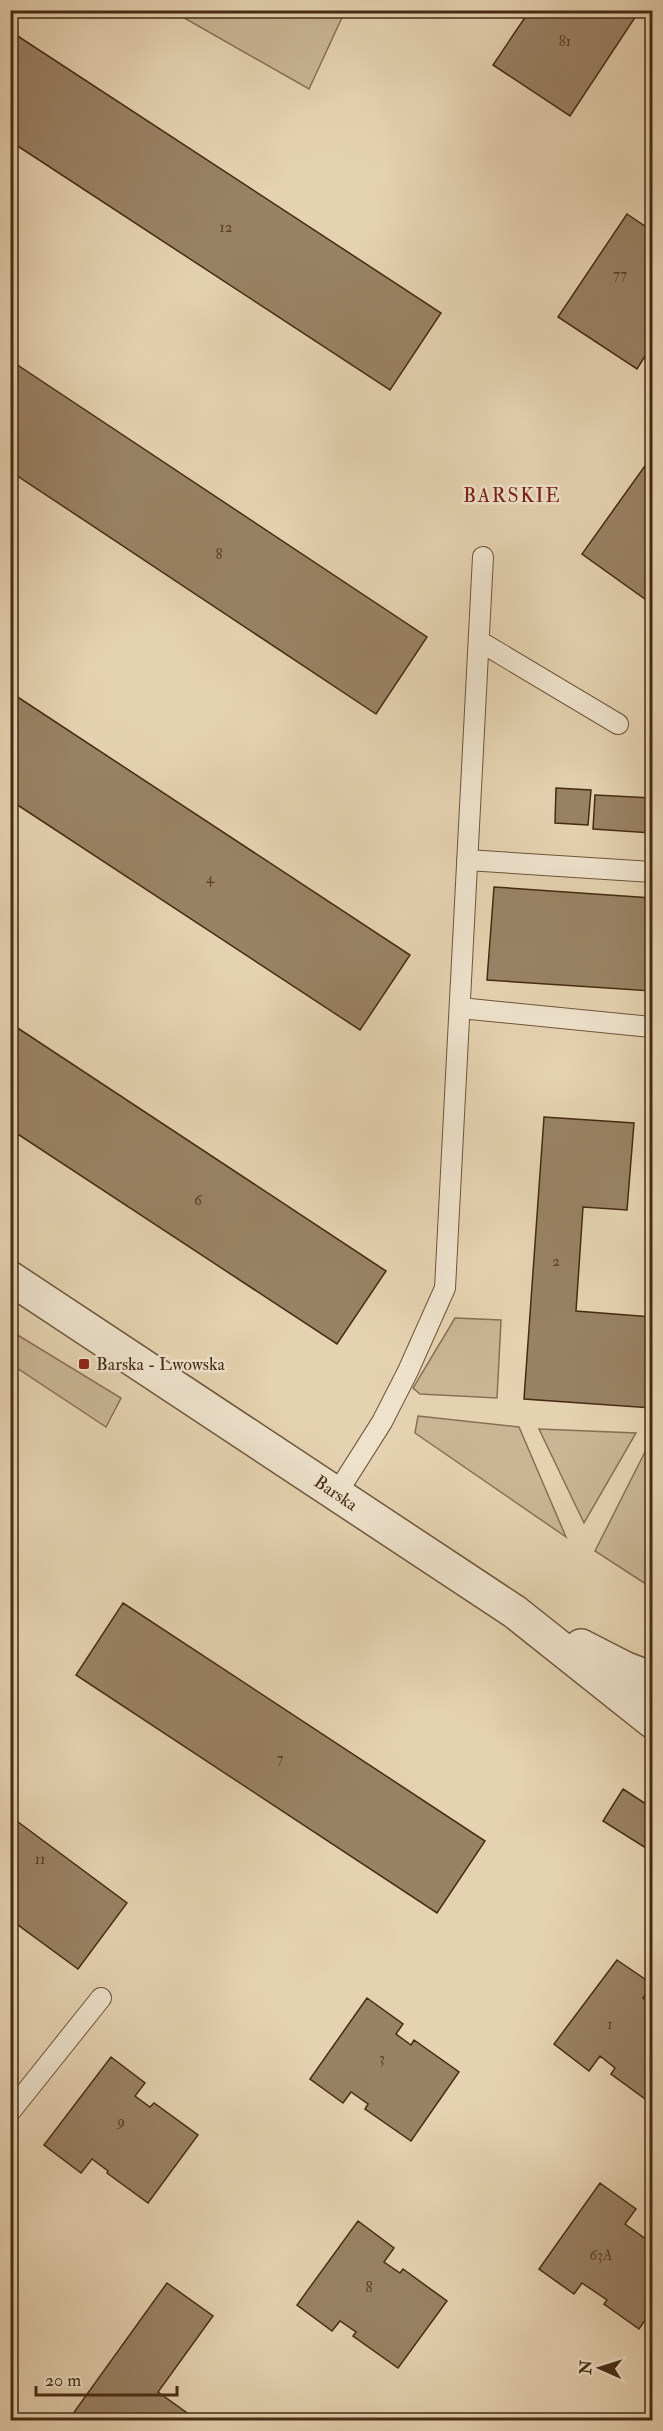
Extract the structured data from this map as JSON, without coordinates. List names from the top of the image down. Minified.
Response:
{"streets":{"street":["Barska"]},"districts":["BARSKIE"],"places":{"transit":["Barska - Lwowska"]},"house_numbers":["81","12","77","8","4","6","2","7","11","1","3","9","63A","8"],"scale_bar":"20 m","north":"left"}
